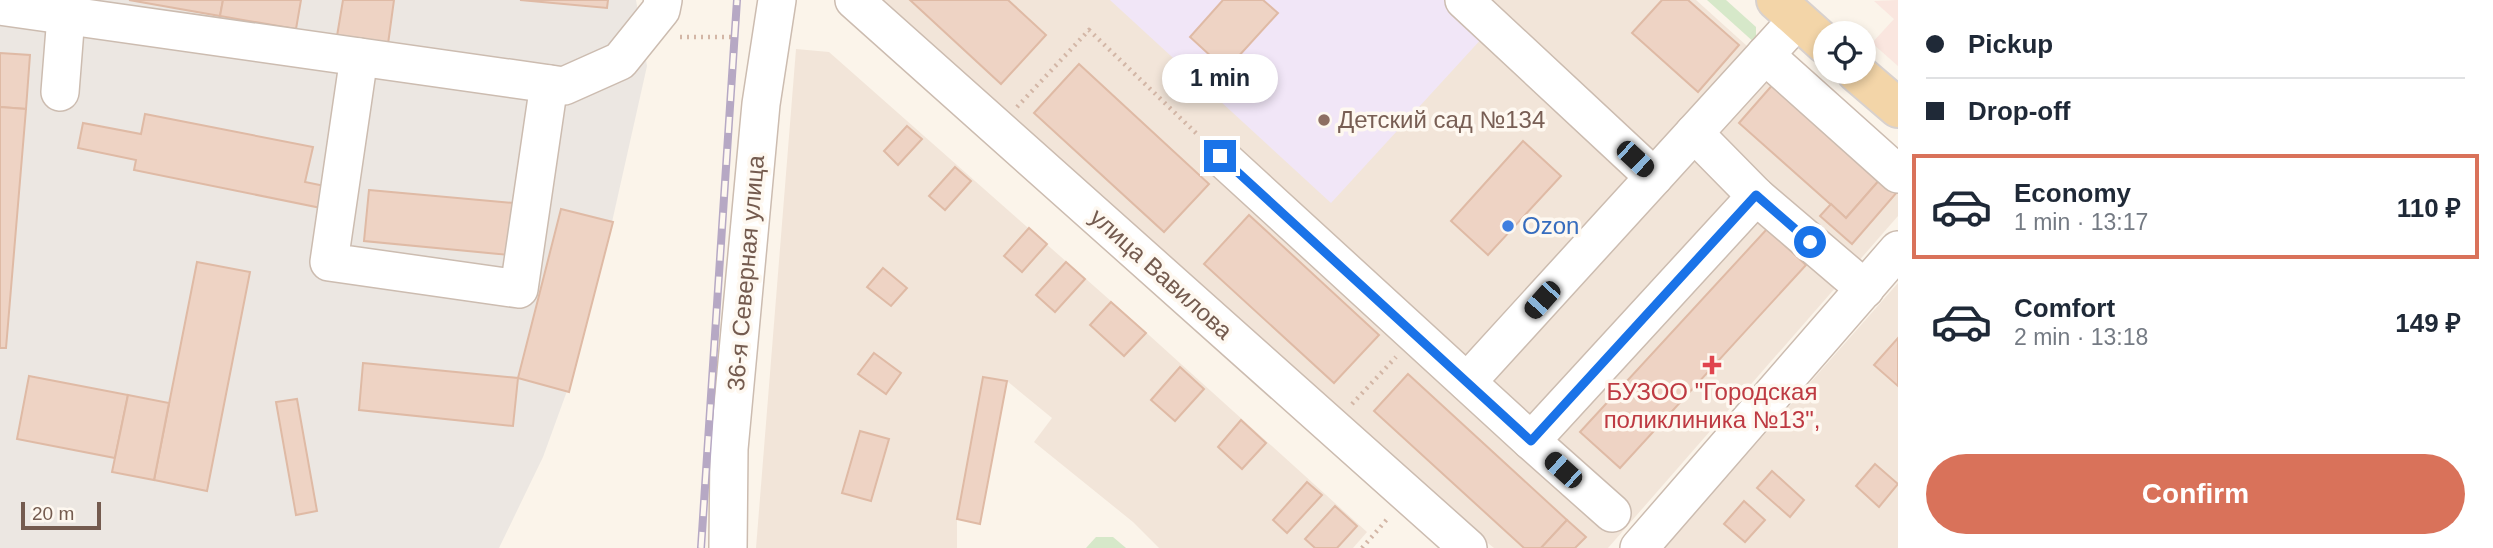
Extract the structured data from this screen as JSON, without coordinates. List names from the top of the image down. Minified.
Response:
{"streets":{"street":["36-я Северная улица","улица Вавилова"]},"places":{"other":["Детский сад №134","Ozon"],"health":["БУЗОО \"Городская поликлиника №13\","]},"scale_bar":"20 m","page":{"banner":["Pickup","Drop-off"],"bubble":"1 min","list":[{"name":"Economy","note":"1 min · 13:17","value":"110 ₽"},{"name":"Comfort","note":"2 min · 13:18","value":"149 ₽"}],"buttons":"Confirm","scale":"20 m"}}
